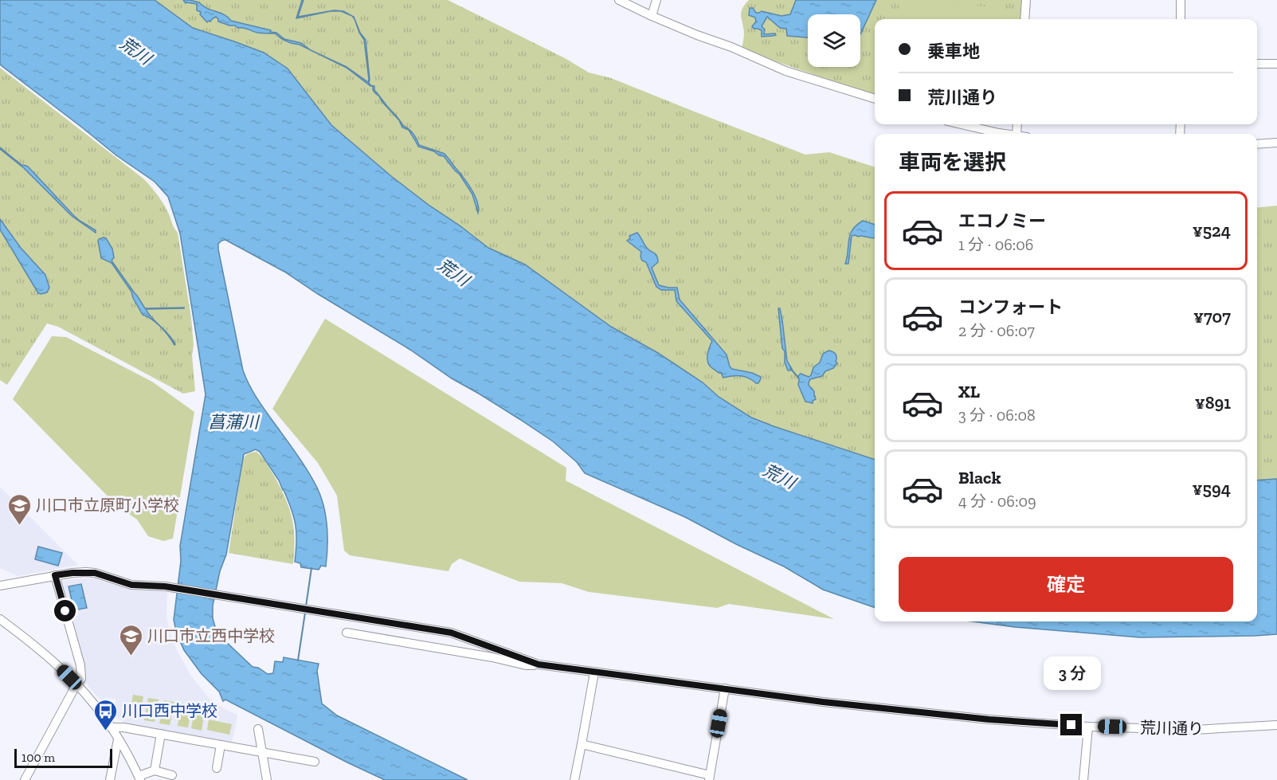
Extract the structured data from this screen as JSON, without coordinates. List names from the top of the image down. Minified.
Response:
{"streets":{"street":["荒川通り"]},"water":["荒川","菖蒲川"],"places":{"school or university":["川口市立原町小学校","川口市立西中学校"],"bus stop":["川口西中学校"]},"scale_bar":"100 m","page":{"banner":["乗車地","荒川通り"],"heading":"車両を選択","list":[{"name":"エコノミー","note":"1 分 · 06:06","value":"¥524"},{"name":"コンフォート","note":"2 分 · 06:07","value":"¥707"},{"name":"XL","note":"3 分 · 06:08","value":"¥891"},{"name":"Black","note":"4 分 · 06:09","value":"¥594"}],"buttons":"確定","bubble":"3 分","scale":"100 m"}}
